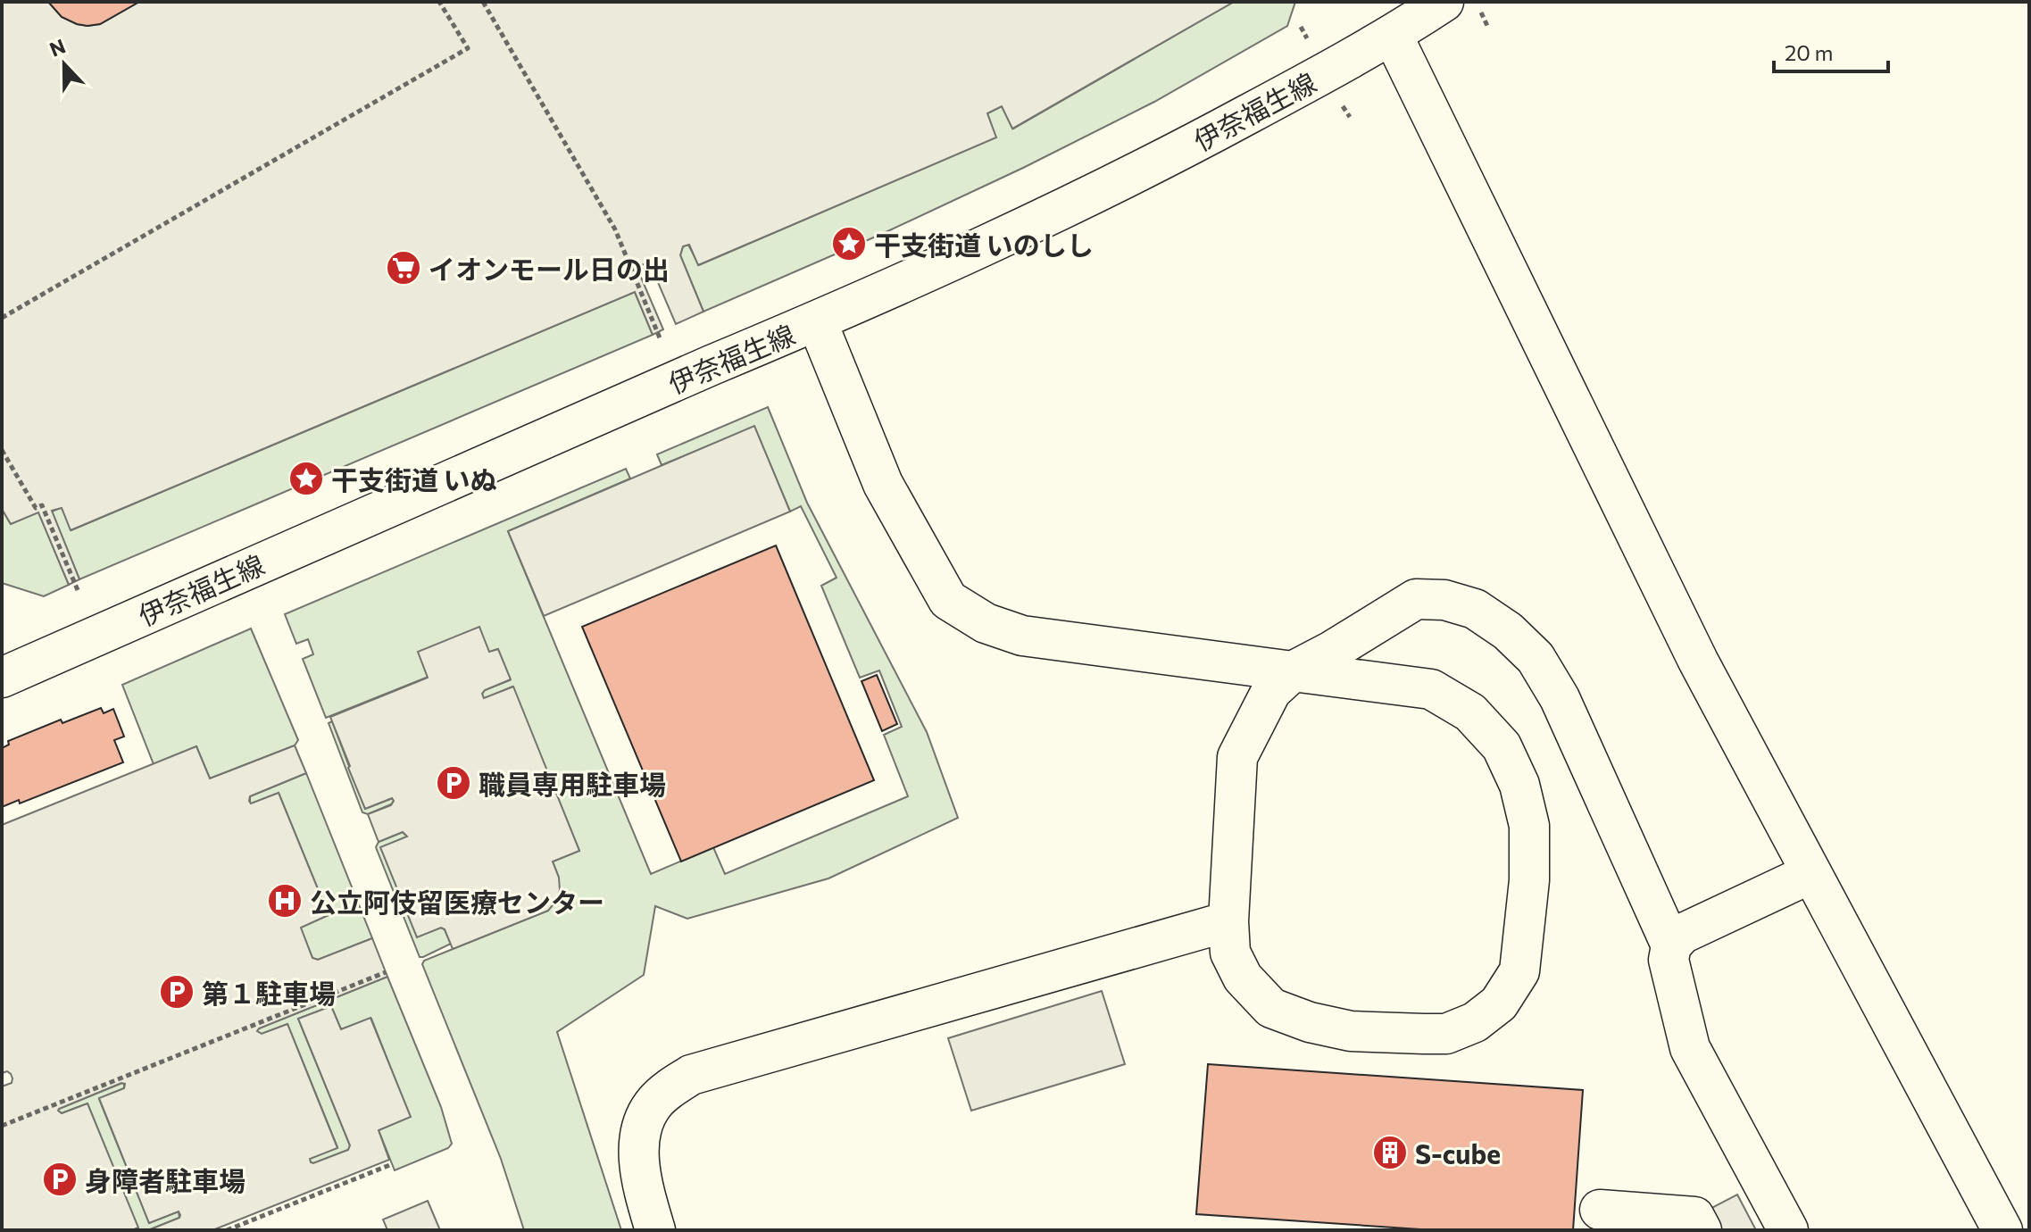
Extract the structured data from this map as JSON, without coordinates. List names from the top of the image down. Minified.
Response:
{"streets":{"main road":["伊奈福生線"]},"places":{"place":["干支街道 いのしし","干支街道 いぬ"],"supermarket":["イオンモール日の出"],"parking":["職員専用駐車場","第１駐車場","身障者駐車場"],"hospital":["公立阿伎留医療センター"],"building":["S-cube"]},"scale_bar":"20 m","north":"top"}
